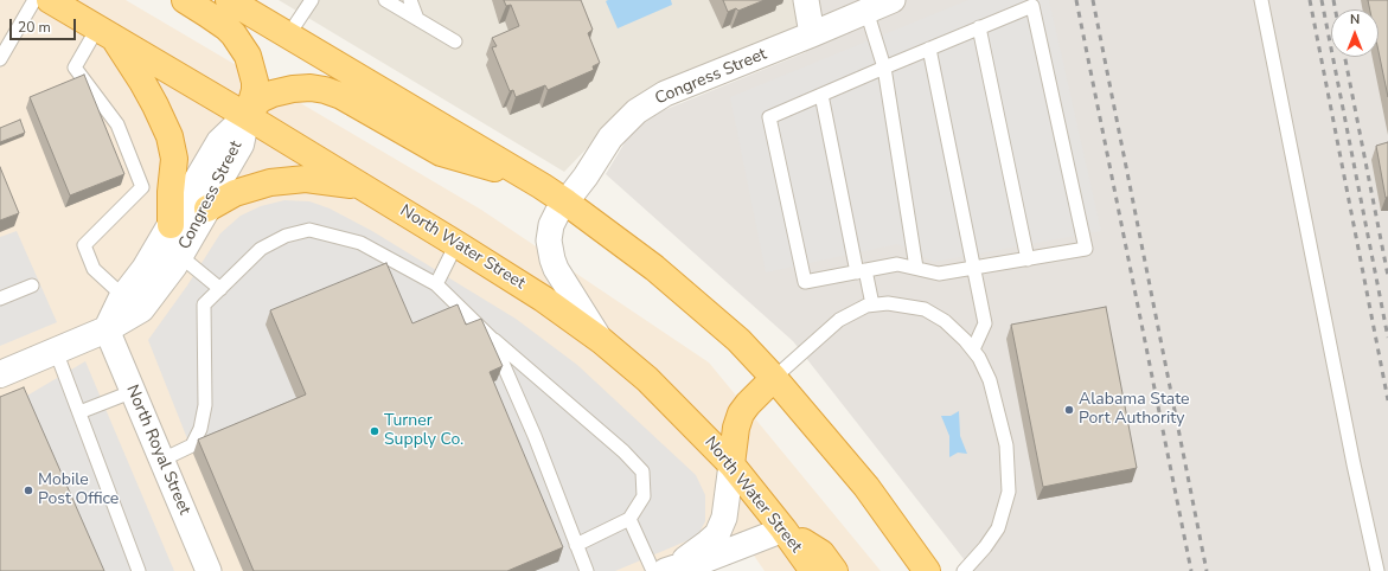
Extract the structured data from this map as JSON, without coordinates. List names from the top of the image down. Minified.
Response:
{"streets":{"highway":["North Water Street"],"street":["Congress Street","North Royal Street"]},"crossings":[["Congress Street","North Water Street"],["Congress Street","North Royal Street"]],"places":["Alabama State Port Authority","Turner Supply Co.","Mobile Post Office"],"scale_bar":"20 m","north":"top"}
